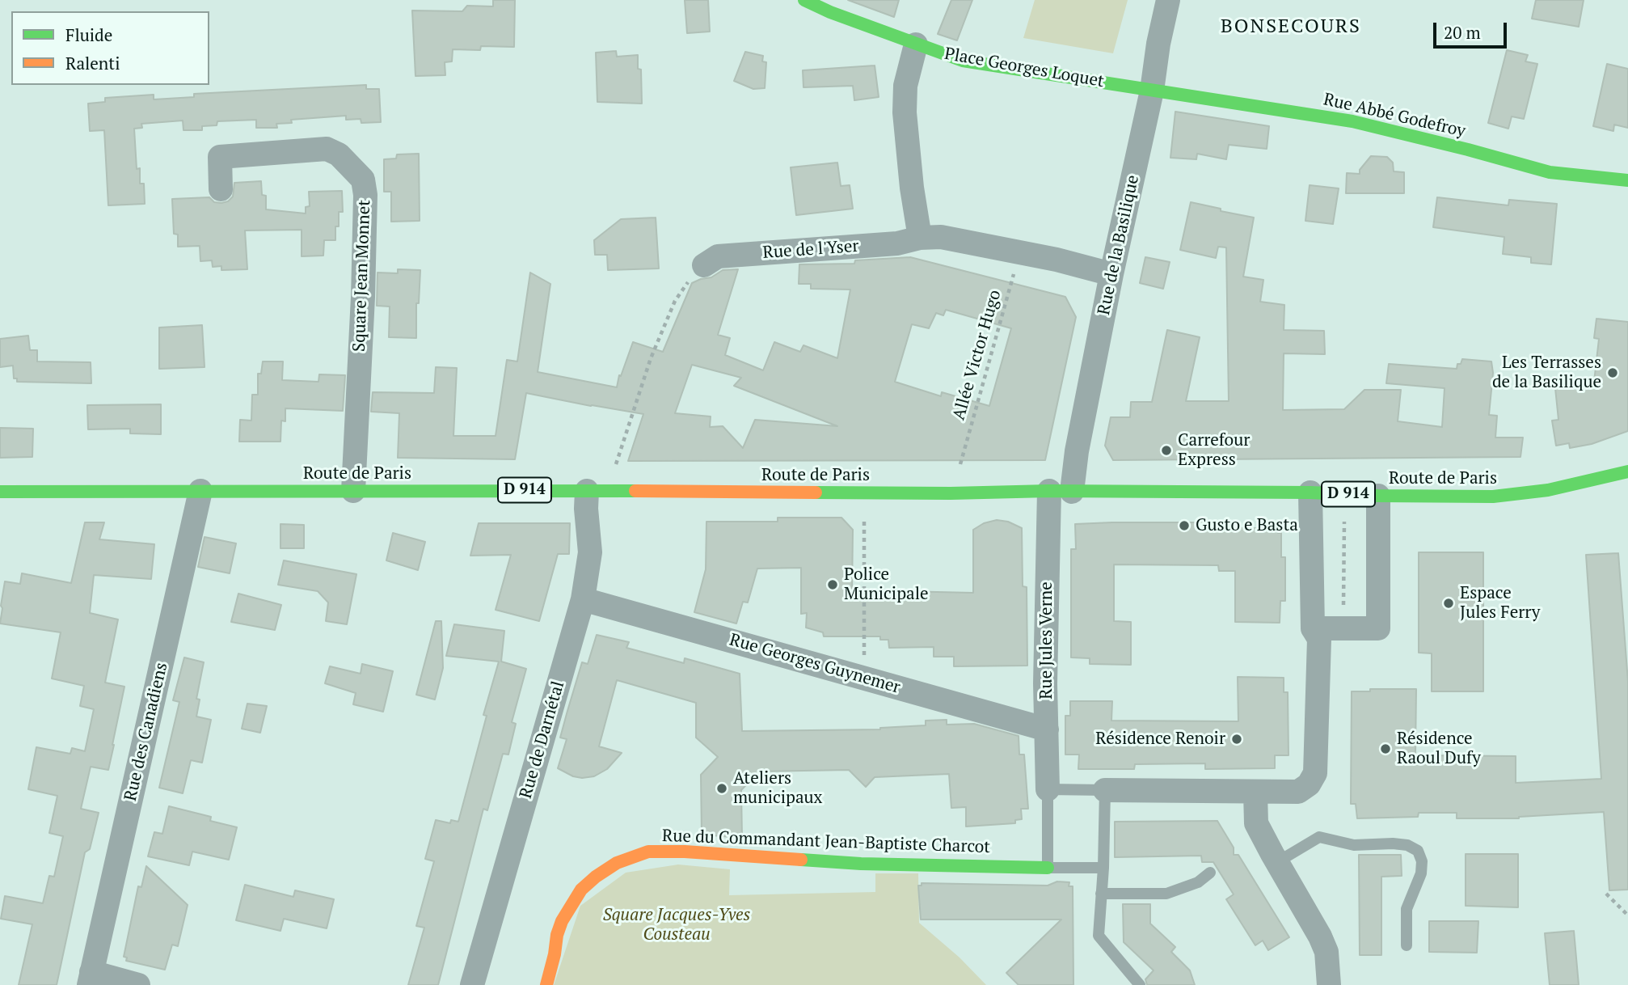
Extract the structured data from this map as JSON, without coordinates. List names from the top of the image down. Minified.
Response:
{"streets":{"main road":["Place Georges Loquet","Rue Abbé Godefroy","Route de Paris","D 914","Rue du Commandant Jean-Baptiste Charcot"],"street":["Rue de la Basilique","Rue de l'Yser","Square Jean Monnet","Rue Jules Verne","Rue Georges Guynemer","Rue des Canadiens","Rue de Darnétal"],"path":["Allée Victor Hugo"]},"crossings":[["Place Georges Loquet","Rue Abbé Godefroy"],["Place Georges Loquet","Rue de la Basilique"],["Rue Abbé Godefroy","Rue de la Basilique"],["Rue de la Basilique","Route de Paris"],["Rue de la Basilique","Rue Jules Verne"],["Square Jean Monnet","Route de Paris"],["Route de Paris","Rue Jules Verne"],["Route de Paris","Rue des Canadiens"],["Route de Paris","Rue de Darnétal"],["Rue Jules Verne","Rue Georges Guynemer"],["Rue Georges Guynemer","Rue de Darnétal"]],"districts":["BONSECOURS"],"parks":["Square Jacques-Yves Cousteau"],"places":["Les Terrasses de la Basilique","Carrefour Express","Gusto e Basta","Police Municipale","Espace Jules Ferry","Résidence Renoir","Résidence Raoul Dufy","Ateliers municipaux"],"legend":["Fluide","Ralenti"],"scale_bar":"20 m"}
